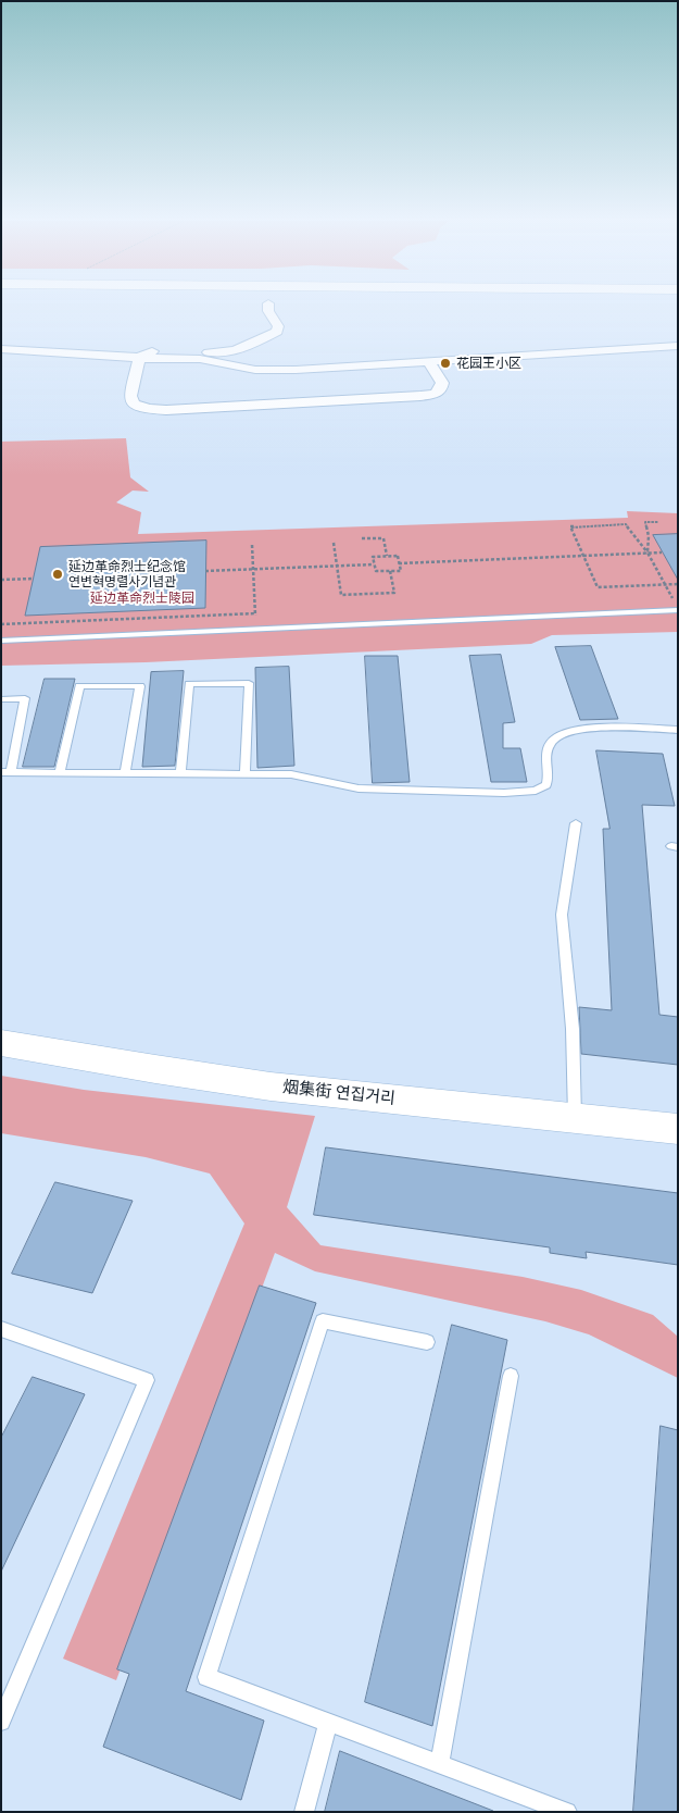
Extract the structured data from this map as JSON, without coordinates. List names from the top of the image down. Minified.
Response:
{"streets":{"main road":["烟集街 연집거리"]},"parks":["延边革命烈士陵园"],"places":["花园王小区","延边革命烈士纪念馆 연변혁명렬사기념관"]}
